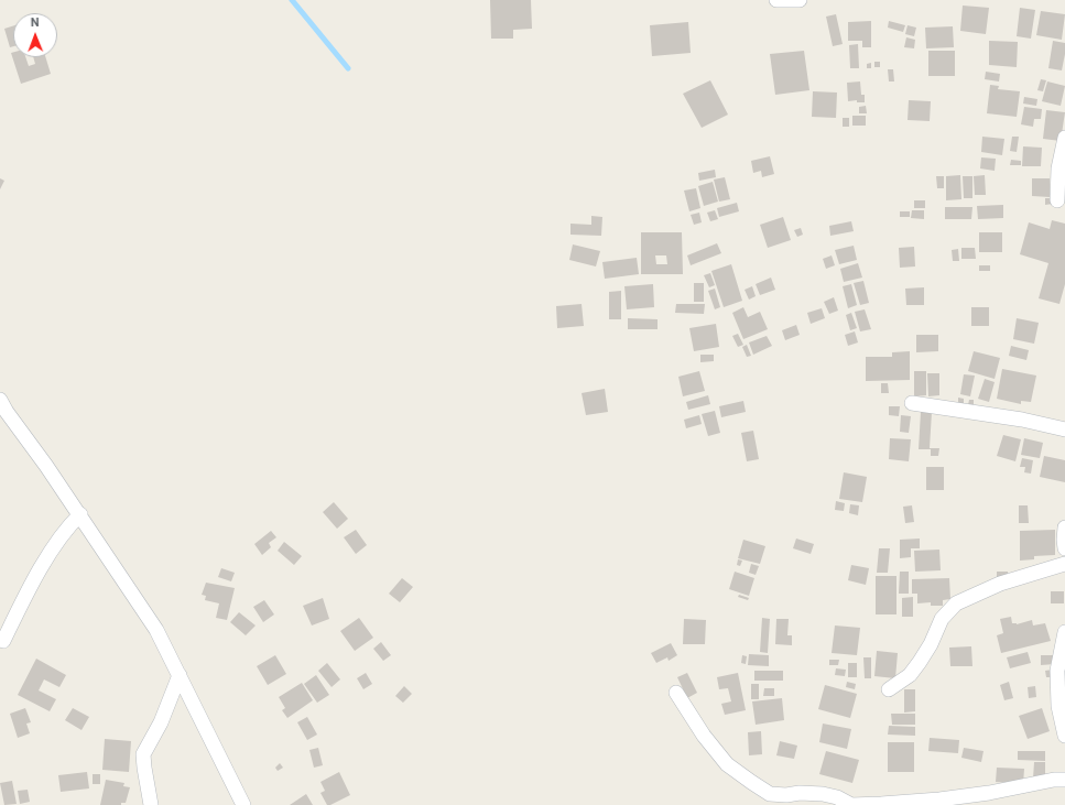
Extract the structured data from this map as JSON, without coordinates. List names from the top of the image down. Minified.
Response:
{"north":"top"}
